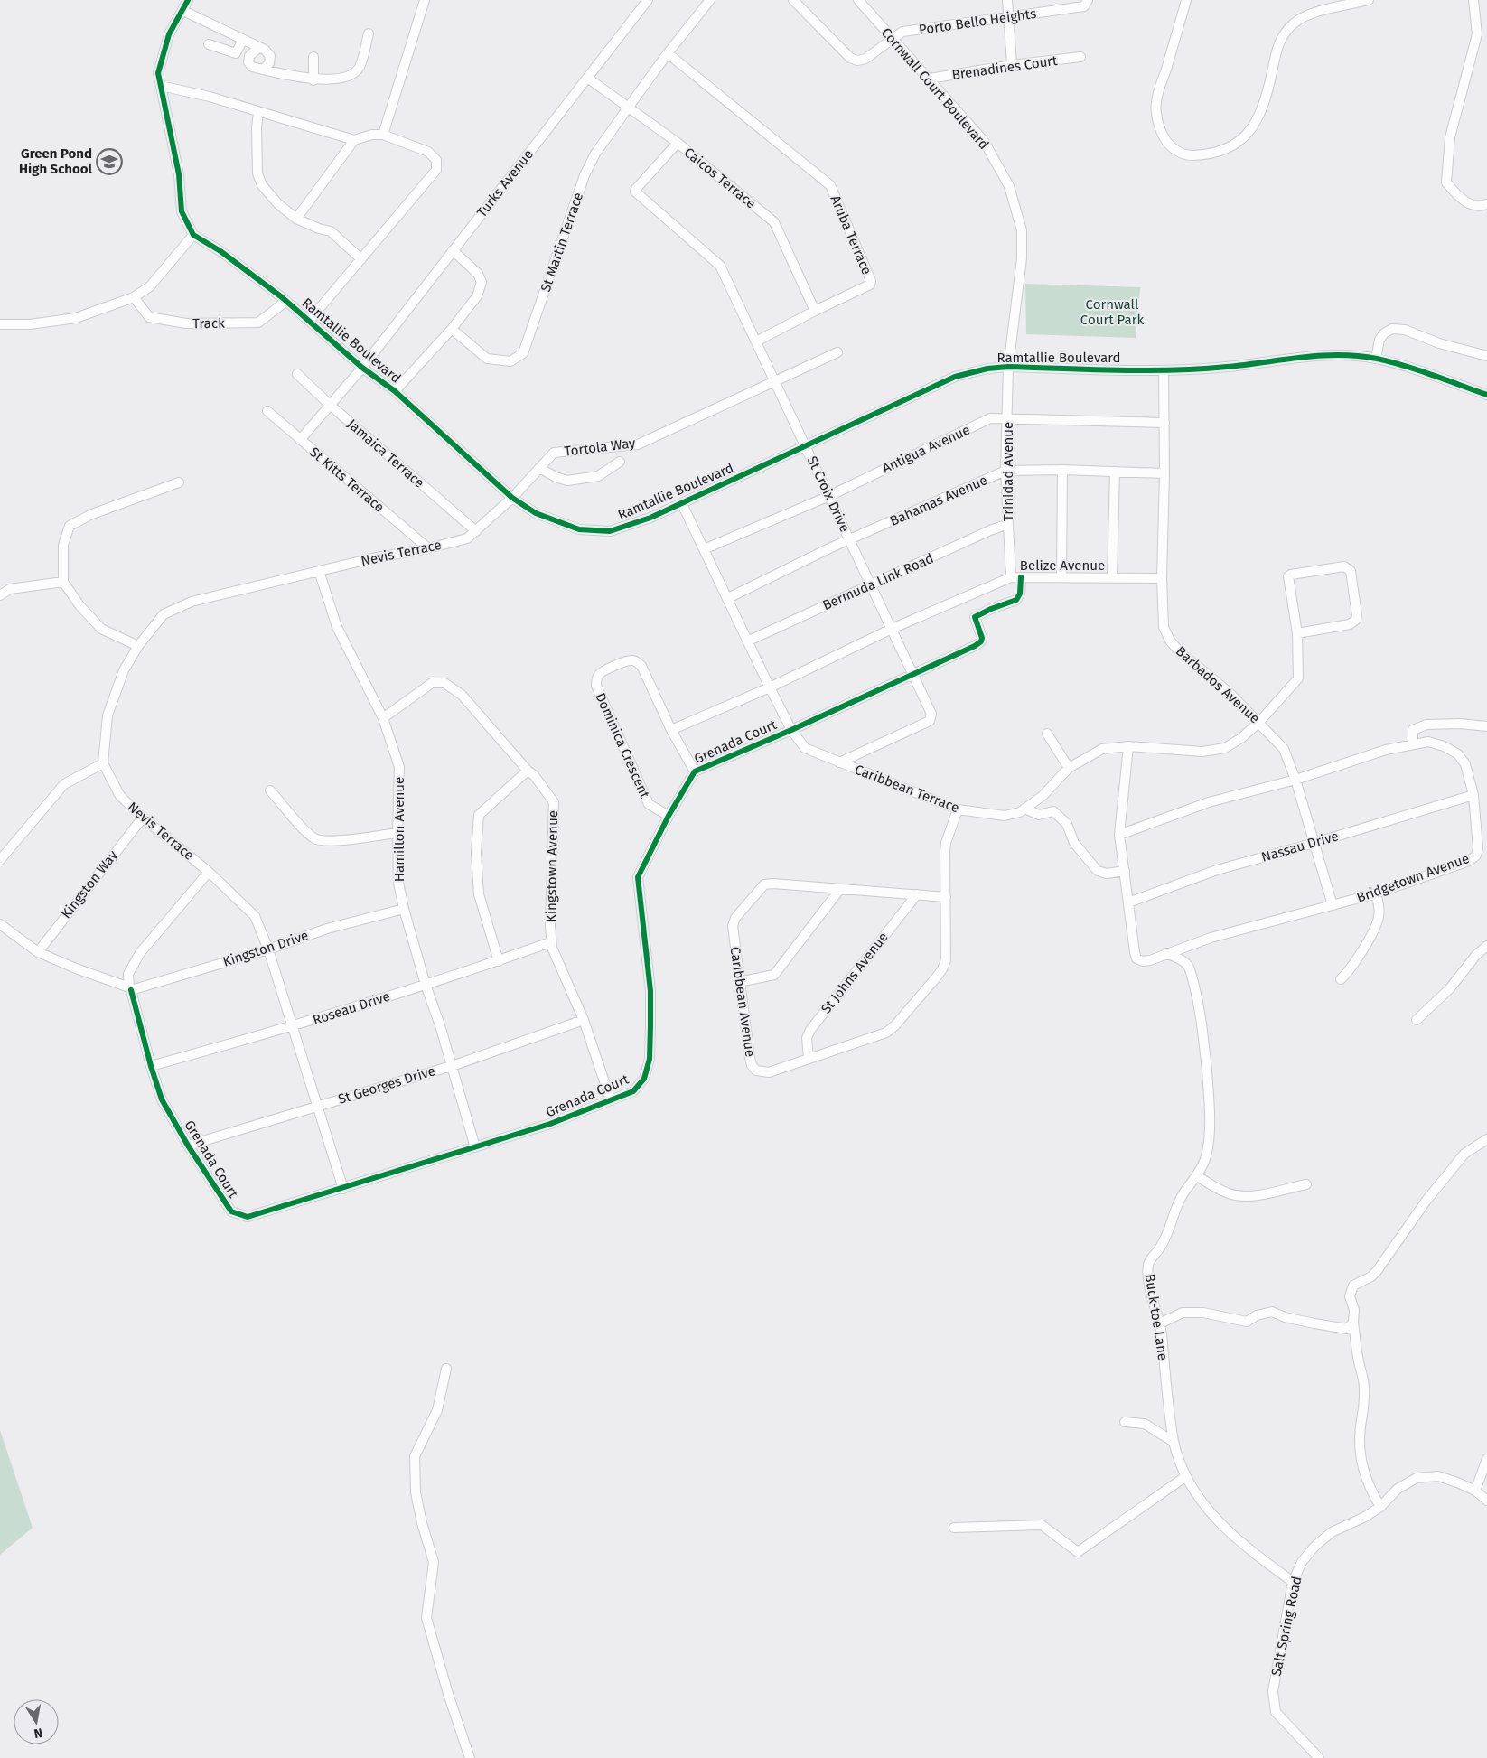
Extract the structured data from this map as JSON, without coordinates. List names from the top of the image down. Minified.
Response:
{"streets":{"street":["Porto Bello Heights","Brenadines Court","Cornwall Court Boulevard","Caicos Terrace","Turks Avenue","Aruba Terrace","St Martin Terrace","Track","Ramtallie Boulevard","Tortola Way","Antigua Avenue","Jamaica Terrace","Trinidad Avenue","St Kitts Terrace","St Croix Drive","Bahamas Avenue","Nevis Terrace","Belize Avenue","Bermuda Link Road","Barbados Avenue","Grenada Court","Dominica Crescent","Caribbean Terrace","Hamilton Avenue","Nassau Drive","Kingstown Avenue","Bridgetown Avenue","Kingston Way","Kingston Drive","St Johns Avenue","Caribbean Avenue","Roseau Drive","St Georges Drive","Buck-toe Lane","Salt Spring Road"]},"crossings":[["Porto Bello Heights","Cornwall Court Boulevard"],["Brenadines Court","Cornwall Court Boulevard"],["Cornwall Court Boulevard","Ramtallie Boulevard"],["Cornwall Court Boulevard","Trinidad Avenue"],["Caicos Terrace","Turks Avenue"],["Caicos Terrace","Aruba Terrace"],["Caicos Terrace","St Martin Terrace"],["Caicos Terrace","St Croix Drive"],["Turks Avenue","Ramtallie Boulevard"],["Turks Avenue","Jamaica Terrace"],["Turks Avenue","St Kitts Terrace"],["Aruba Terrace","St Martin Terrace"],["Aruba Terrace","St Croix Drive"],["Track","Ramtallie Boulevard"],["Ramtallie Boulevard","Tortola Way"],["Ramtallie Boulevard","Trinidad Avenue"],["Ramtallie Boulevard","St Croix Drive"],["Ramtallie Boulevard","Nevis Terrace"],["Ramtallie Boulevard","Barbados Avenue"],["Ramtallie Boulevard","Caribbean Terrace"],["Tortola Way","St Croix Drive"],["Tortola Way","Nevis Terrace"],["Antigua Avenue","Trinidad Avenue"],["Antigua Avenue","St Croix Drive"],["Antigua Avenue","Barbados Avenue"],["Antigua Avenue","Caribbean Terrace"],["Jamaica Terrace","Nevis Terrace"],["Trinidad Avenue","Bahamas Avenue"],["Trinidad Avenue","Belize Avenue"],["Trinidad Avenue","Bermuda Link Road"],["St Kitts Terrace","Nevis Terrace"],["St Croix Drive","Bahamas Avenue"],["St Croix Drive","Belize Avenue"],["St Croix Drive","Bermuda Link Road"],["St Croix Drive","Grenada Court"],["St Croix Drive","Caribbean Terrace"],["Bahamas Avenue","Barbados Avenue"],["Bahamas Avenue","Caribbean Terrace"],["Nevis Terrace","Grenada Court"],["Nevis Terrace","Hamilton Avenue"],["Nevis Terrace","Kingston Way"],["Nevis Terrace","Kingston Drive"],["Nevis Terrace","Roseau Drive"],["Nevis Terrace","St Georges Drive"],["Belize Avenue","Barbados Avenue"],["Belize Avenue","Grenada Court"],["Belize Avenue","Caribbean Terrace"],["Bermuda Link Road","Caribbean Terrace"],["Barbados Avenue","Caribbean Terrace"],["Barbados Avenue","Nassau Drive"],["Barbados Avenue","Bridgetown Avenue"],["Grenada Court","Dominica Crescent"],["Grenada Court","Caribbean Terrace"],["Grenada Court","Hamilton Avenue"],["Grenada Court","Kingstown Avenue"],["Grenada Court","Kingston Drive"],["Grenada Court","Roseau Drive"],["Grenada Court","St Georges Drive"],["Caribbean Terrace","Caribbean Avenue"],["Hamilton Avenue","Kingstown Avenue"],["Hamilton Avenue","Kingston Drive"],["Hamilton Avenue","Roseau Drive"],["Hamilton Avenue","St Georges Drive"],["Nassau Drive","Bridgetown Avenue"],["Kingstown Avenue","Roseau Drive"],["Kingstown Avenue","St Georges Drive"],["Bridgetown Avenue","Buck-toe Lane"],["St Johns Avenue","Caribbean Avenue"],["Buck-toe Lane","Salt Spring Road"]],"parks":["Cornwall Court Park"],"places":{"school or university":["Green Pond High School"]},"north":"bottom"}
